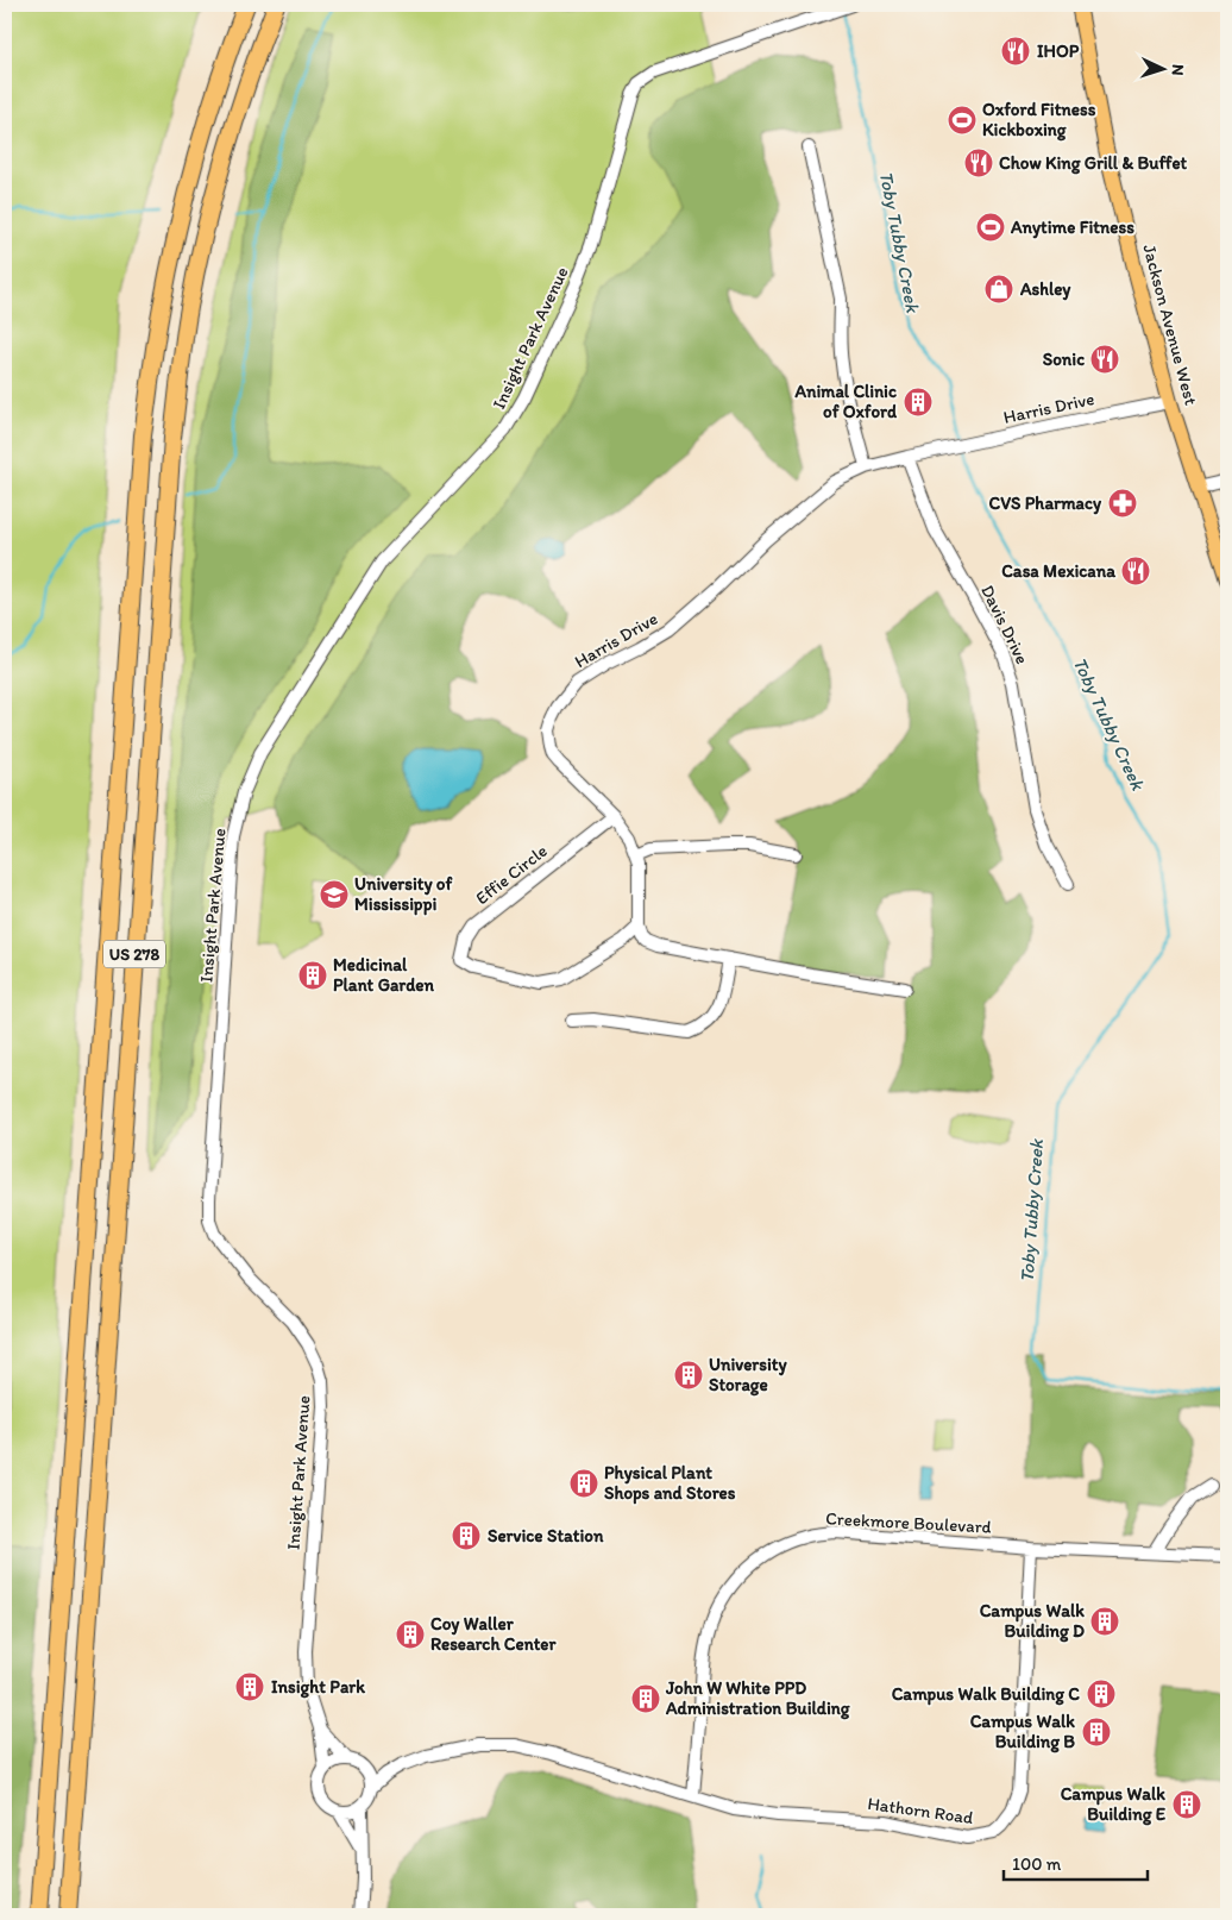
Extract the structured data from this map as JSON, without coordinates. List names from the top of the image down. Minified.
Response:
{"streets":{"highway":["US 278"],"main road":["Jackson Avenue West"],"street":["Insight Park Avenue","Harris Drive","Davis Drive","Effie Circle","Creekmore Boulevard","Hathorn Road"]},"crossings":[["Jackson Avenue West","Harris Drive"],["Insight Park Avenue","Hathorn Road"],["Harris Drive","Davis Drive"],["Harris Drive","Effie Circle"],["Creekmore Boulevard","Hathorn Road"]],"water":["Toby Tubby Creek"],"places":{"restaurant":["IHOP","Chow King Grill & Buffet","Sonic","Casa Mexicana"],"sports":["Oxford Fitness Kickboxing","Anytime Fitness"],"shop":["Ashley"],"building":["Animal Clinic of Oxford","Medicinal Plant Garden","University Storage","Physical Plant Shops and Stores","Service Station","Campus Walk Building D","Coy Waller Research Center","Insight Park","Campus Walk Building C","John W White PPD Administration Building","Campus Walk Building B","Campus Walk Building E"],"pharmacy":["CVS Pharmacy"],"school or university":["University of Mississippi"]},"scale_bar":"100 m","north":"right"}
